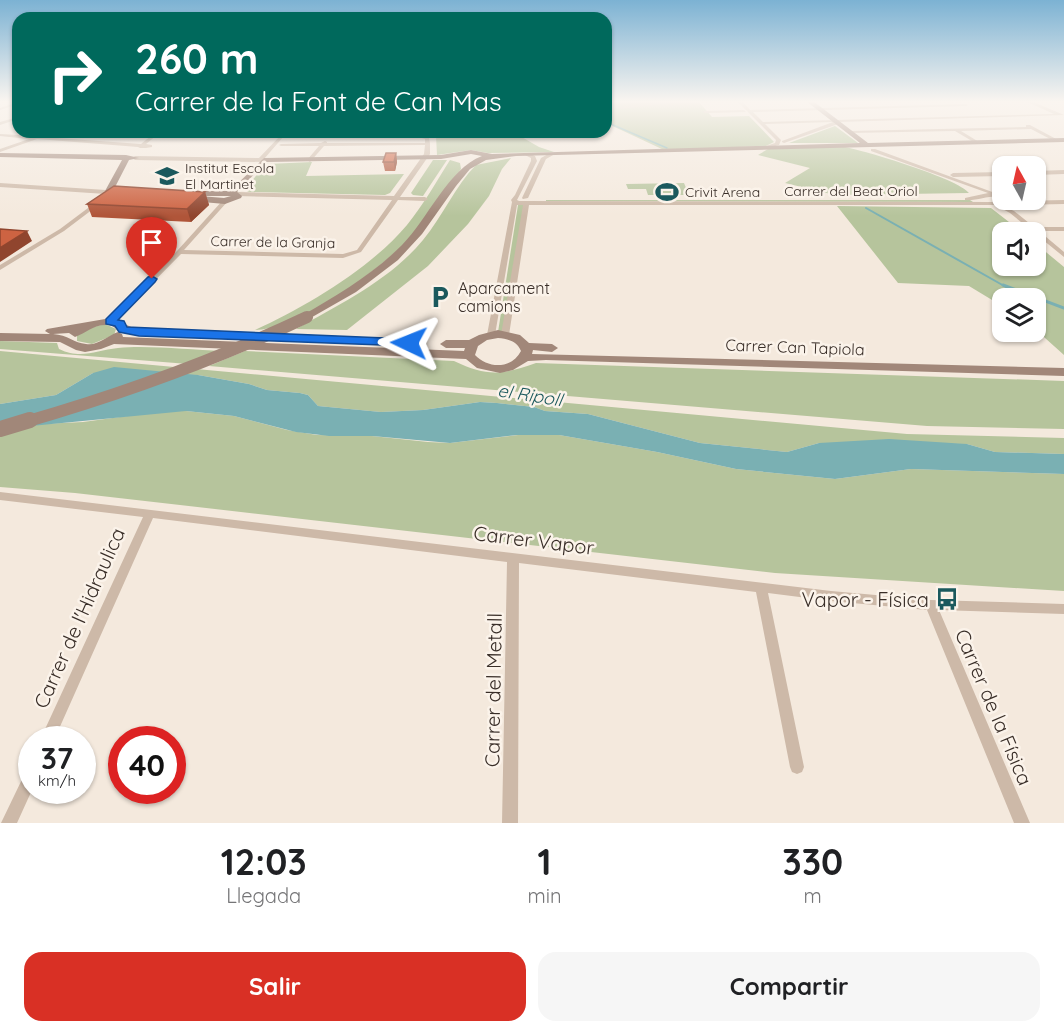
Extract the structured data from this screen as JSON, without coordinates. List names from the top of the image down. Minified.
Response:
{"streets":{"street":["Carrer del Beat Oriol","Carrer de la Granja","Carrer Can Tapiola","Carrer Vapor","Carrer de l'Hidraulica","Carrer del Metall","Carrer de la Física"]},"crossings":[["Carrer Vapor","Carrer de l'Hidraulica"],["Carrer Vapor","Carrer del Metall"],["Carrer Vapor","Carrer de la Física"]],"water":["el Ripoll"],"places":{"school or university":["Institut Escola El Martinet"],"sports":["Crivit Arena"],"parking":["Aparcament camions"],"bus stop":["Vapor - Física"]},"north":"top","page":{"turn":["260 m","Carrer de la Font de Can Mas"],"speed":"37 km/h","limit":"40","eta":["12:03","Llegada","1","min","330","m"],"buttons":["Salir","Compartir"]}}
